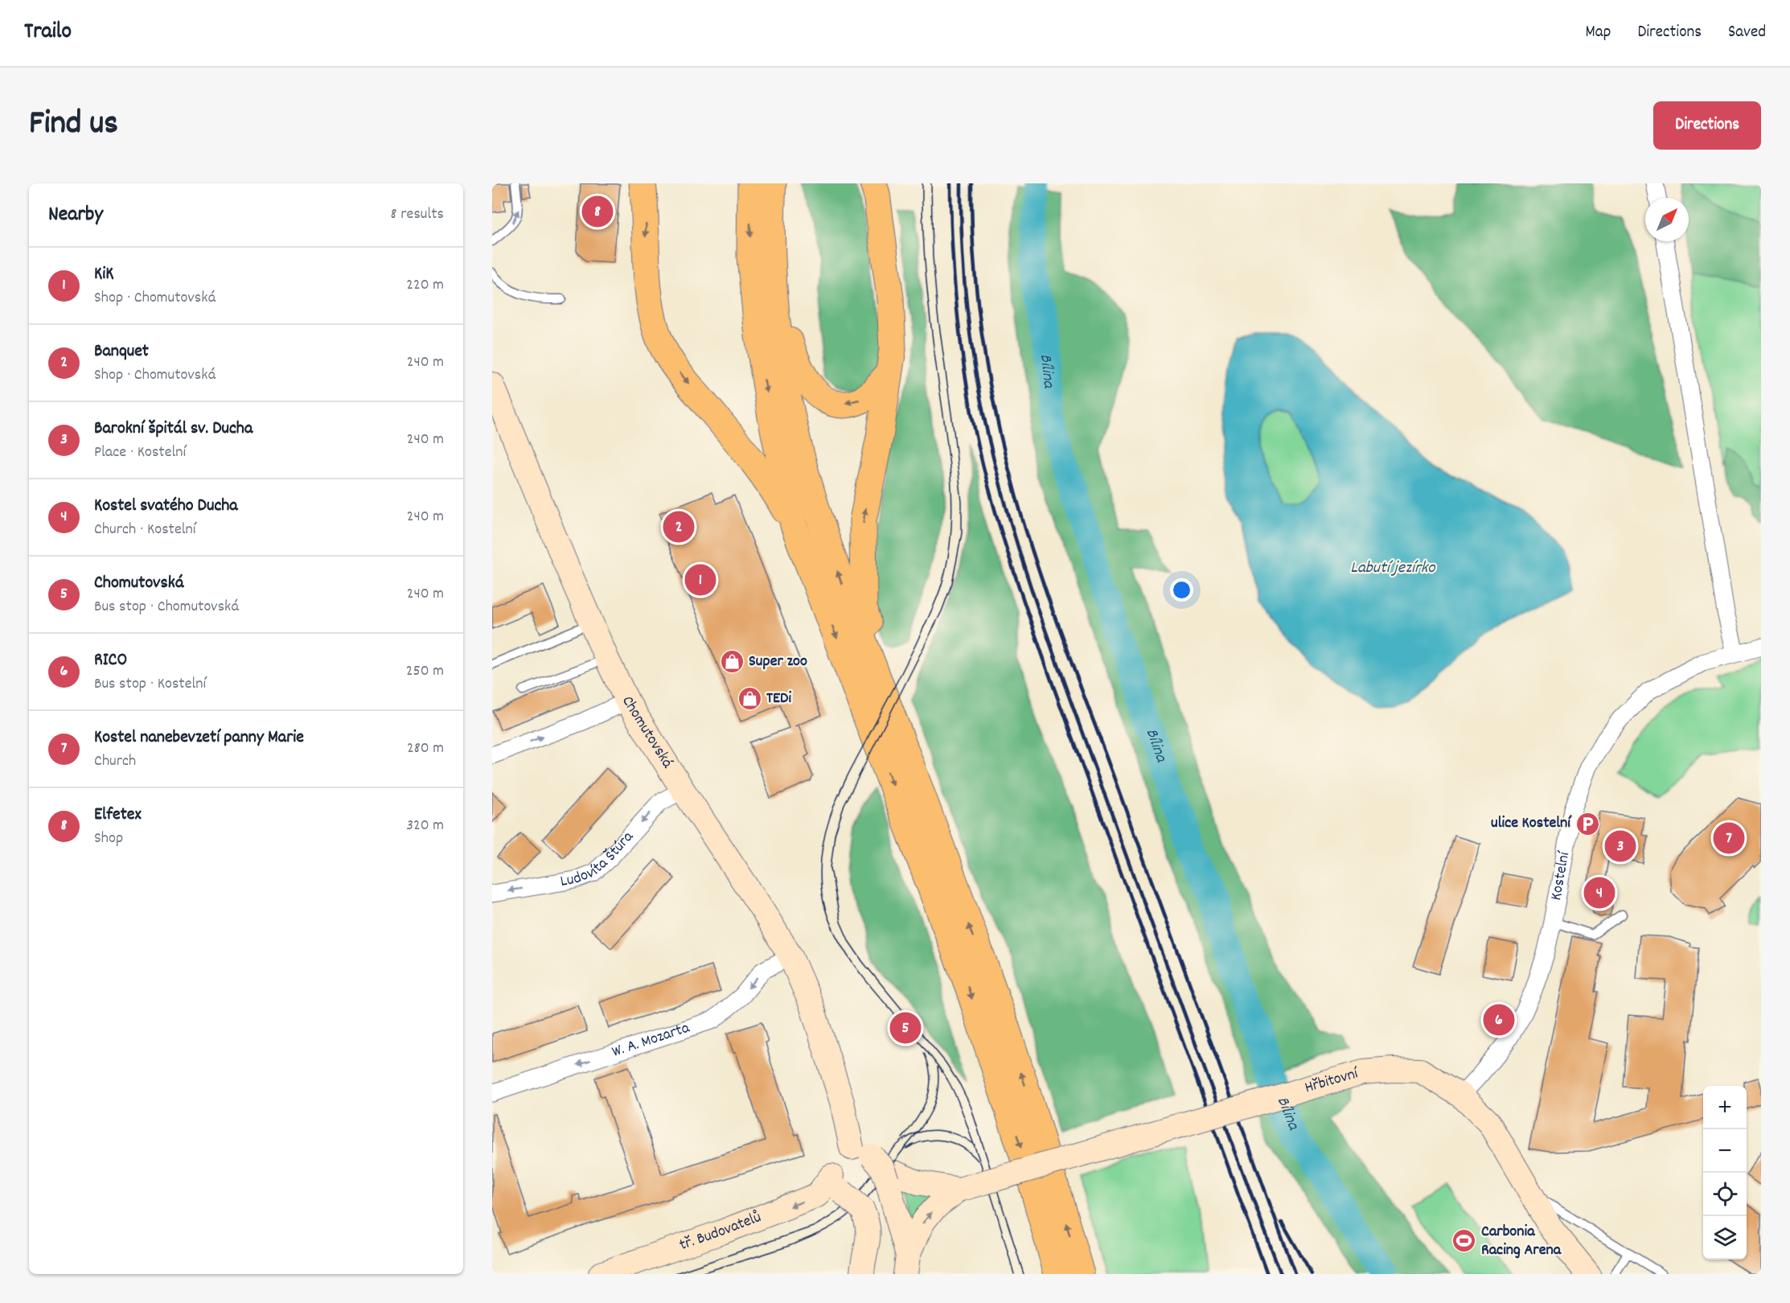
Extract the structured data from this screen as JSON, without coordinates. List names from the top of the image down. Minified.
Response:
{"streets":{"street":["Chomutovská","Ludovíta Štúra","Kostelní","W. A. Mozarta","Hřbitovní","tř. Budovatelů"]},"crossings":[["Chomutovská","Ludovíta Štúra"],["Chomutovská","W. A. Mozarta"],["Kostelní","Hřbitovní"]],"one_way":["W. A. Mozarta","tř. Budovatelů"],"water":["Bílina","Labutí jezírko"],"places":{"shop":["Super zoo","TEDi"],"parking":["ulice Kostelní"],"sports":["Carbonia Racing Arena"]},"north":"top right","page":{"header":"Trailo","nav":["Map","Directions","Saved"],"title":"Find us","buttons":"Directions","heading":["Nearby","8 results"],"pins":["8","2","1","7","3","4","6","5"],"list":[{"mark":"1","name":"KiK","note":"Shop · Chomutovská","value":"220 m"},{"mark":"2","name":"Banquet","note":"Shop · Chomutovská","value":"240 m"},{"mark":"3","name":"Barokní špitál sv. Ducha","note":"Place · Kostelní","value":"240 m"},{"mark":"4","name":"Kostel svatého Ducha","note":"Church · Kostelní","value":"240 m"},{"mark":"5","name":"Chomutovská","note":"Bus stop · Chomutovská","value":"240 m"},{"mark":"6","name":"RICO","note":"Bus stop · Kostelní","value":"250 m"},{"mark":"7","name":"Kostel nanebevzetí panny Marie","note":"Church","value":"280 m"},{"mark":"8","name":"Elfetex","note":"Shop","value":"320 m"}],"map_buttons":["+","−"]}}
